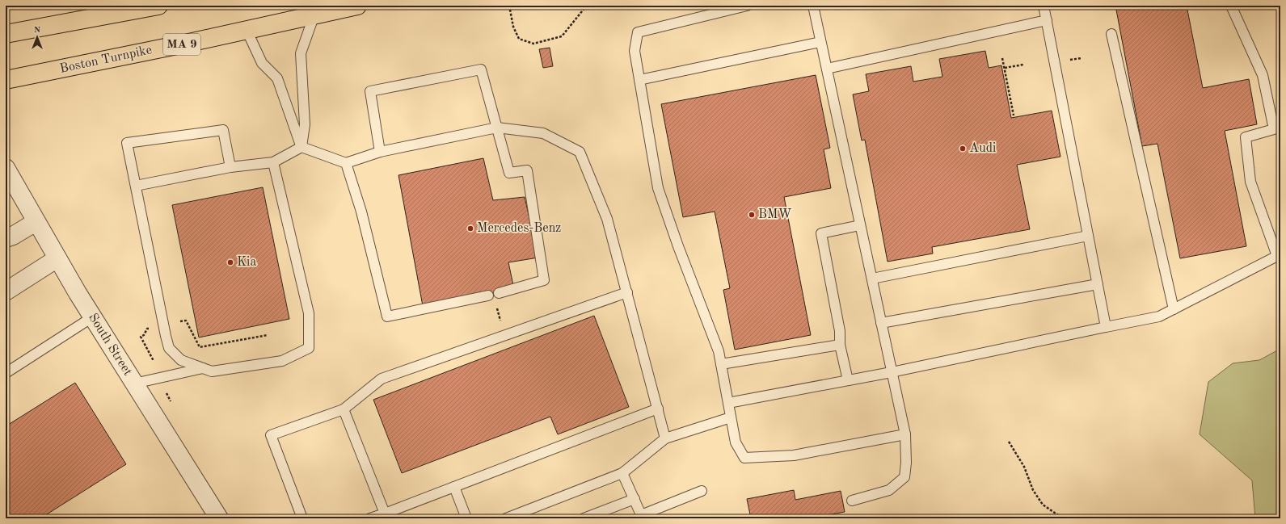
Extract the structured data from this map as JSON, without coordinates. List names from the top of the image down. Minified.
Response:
{"streets":{"highway":["MA 9","Boston Turnpike"],"street":["South Street"]},"places":["Audi","BMW","Mercedes-Benz","Kia"],"north":"top"}
